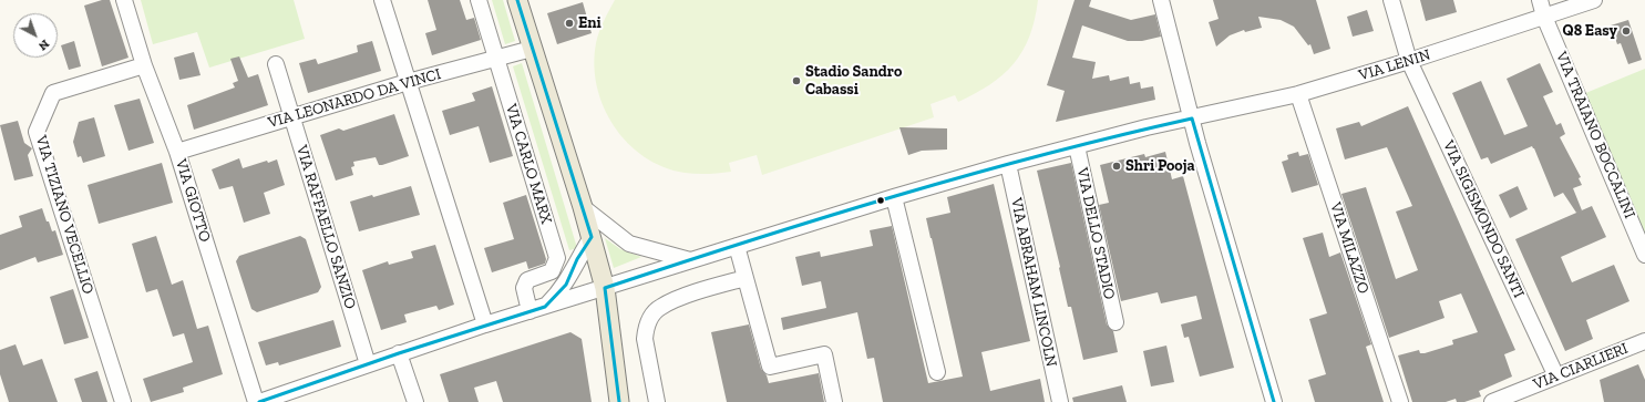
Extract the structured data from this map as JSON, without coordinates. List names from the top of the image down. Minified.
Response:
{"streets":{"street":["VIA LENIN","VIA LEONARDO DA VINCI","VIA TRAIANO BOCCALINI","VIA CARLO MARX","VIA GIOTTO","VIA TIZIANO VECELLIO","VIA SIGISMONDO SANTI","VIA RAFFAELLO SANZIO","VIA DELLO STADIO","VIA MILAZZO","VIA ABRAHAM LINCOLN","VIA CIARLIERI"]},"crossings":[["VIA LENIN","VIA TRAIANO BOCCALINI"],["VIA LENIN","VIA SIGISMONDO SANTI"],["VIA LENIN","VIA MILAZZO"],["VIA LEONARDO DA VINCI","VIA CARLO MARX"],["VIA LEONARDO DA VINCI","VIA GIOTTO"],["VIA LEONARDO DA VINCI","VIA RAFFAELLO SANZIO"],["VIA GIOTTO","VIA TIZIANO VECELLIO"],["VIA SIGISMONDO SANTI","VIA CIARLIERI"]],"places":["Eni","Q8 Easy","Stadio Sandro Cabassi","Shri Pooja"],"north":"bottom right"}
